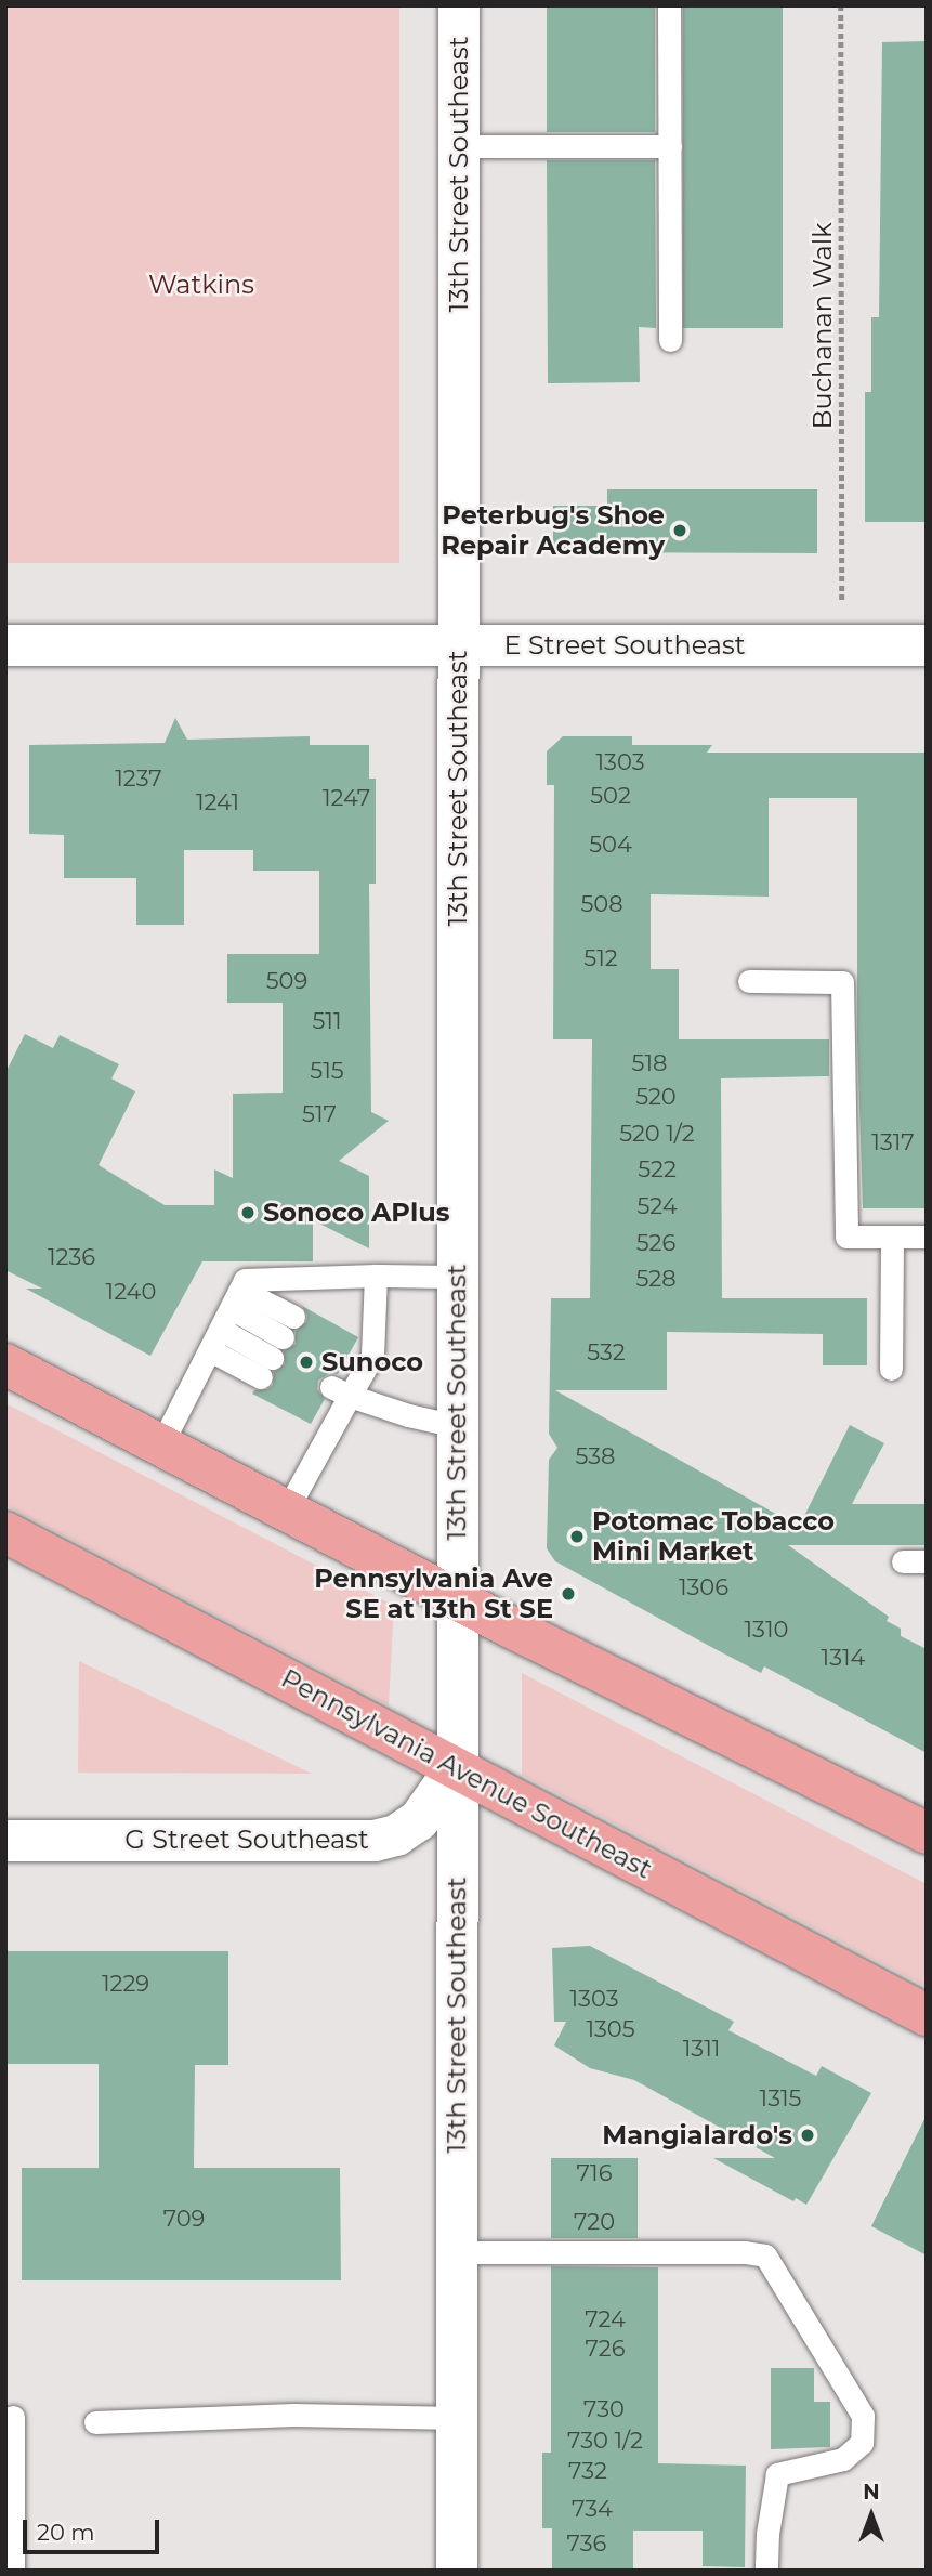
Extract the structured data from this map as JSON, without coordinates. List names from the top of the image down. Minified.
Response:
{"streets":{"main road":["Pennsylvania Avenue Southeast"],"street":["13th Street Southeast","E Street Southeast","G Street Southeast"],"path":["Buchanan Walk"]},"crossings":[["13th Street Southeast","E Street Southeast"],["13th Street Southeast","Pennsylvania Avenue Southeast"],["13th Street Southeast","G Street Southeast"],["Buchanan Walk","E Street Southeast"],["Pennsylvania Avenue Southeast","G Street Southeast"]],"parks":["Watkins"],"places":["Peterbug's Shoe Repair Academy","Sonoco APlus","Sunoco","Potomac Tobacco Mini Market","Pennsylvania Ave SE at 13th St SE","Mangialardo's"],"house_numbers":["1303","1237","502","1247","1241","504","508","512","509","511","518","515","520","517","520 1/2","1317","522","524","526","1236","528","1240","532","538","1306","1310","1314","1229","1303","1305","1311","1315","716","709","720","724","726","730","730 1/2","732","734","736"],"scale_bar":"20 m","north":"top"}
